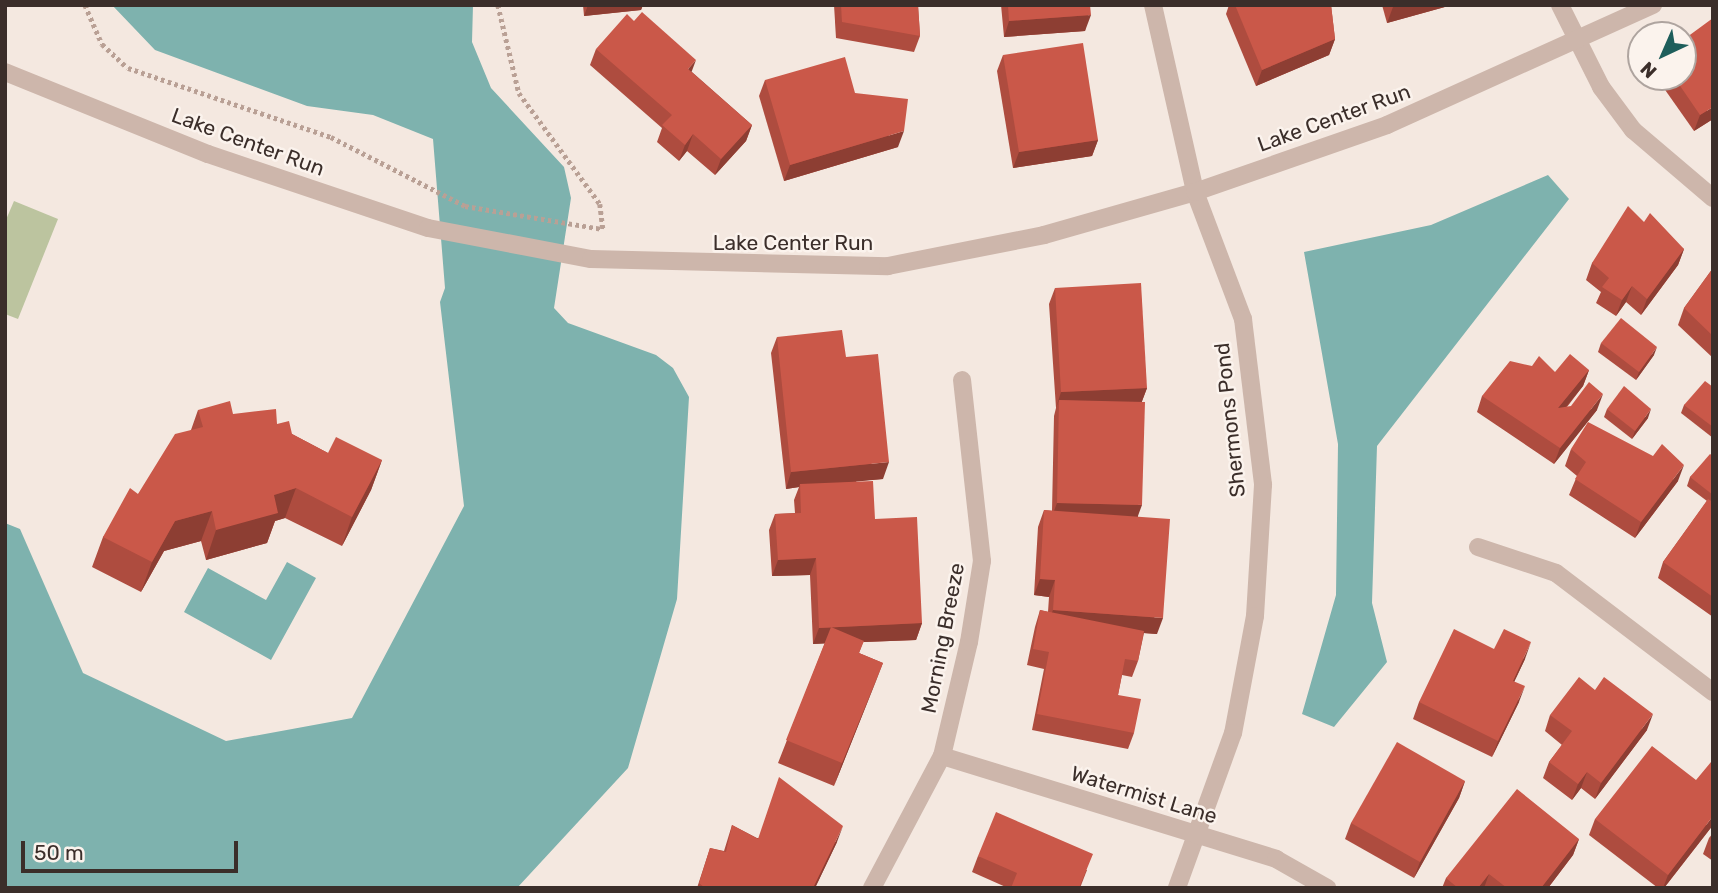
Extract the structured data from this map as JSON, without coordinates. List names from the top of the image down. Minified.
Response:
{"streets":{"street":["Lake Center Run","Shermons Pond","Morning Breeze","Watermist Lane"]},"crossings":[["Lake Center Run","Shermons Pond"],["Shermons Pond","Watermist Lane"],["Morning Breeze","Watermist Lane"]],"scale_bar":"50 m","north":"bottom left"}
